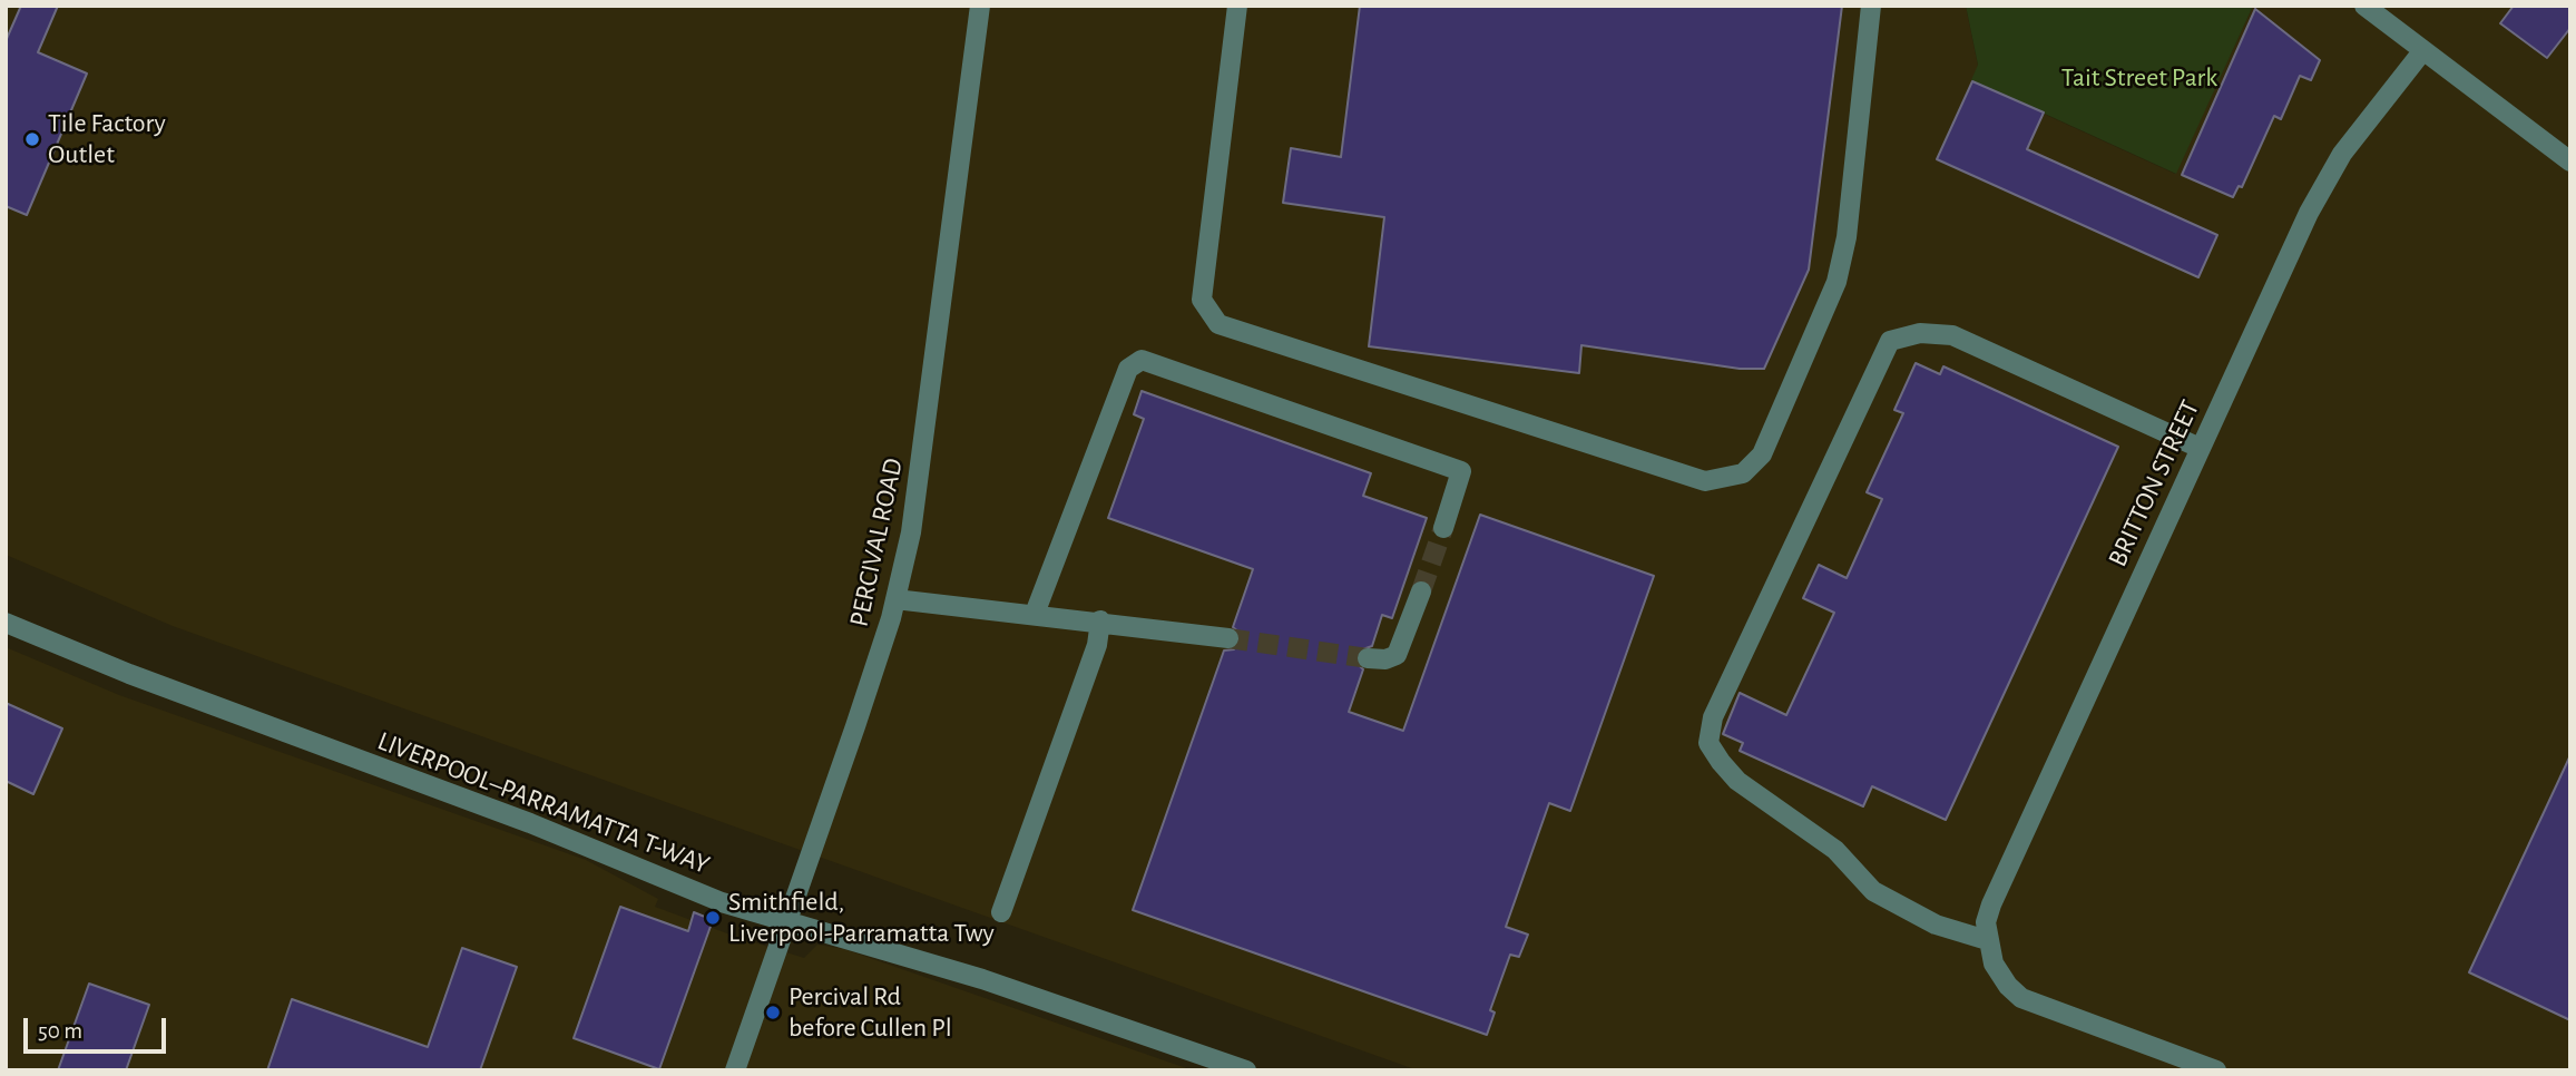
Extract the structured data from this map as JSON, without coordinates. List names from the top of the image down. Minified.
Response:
{"streets":{"street":["BRITTON STREET","PERCIVAL ROAD","LIVERPOOL–PARRAMATTA T-WAY"]},"crossings":[["PERCIVAL ROAD","LIVERPOOL–PARRAMATTA T-WAY"]],"parks":["Tait Street Park"],"places":["Tile Factory Outlet","Smithfield, Liverpool-Parramatta Twy","Percival Rd before Cullen Pl"],"scale_bar":"50 m"}
